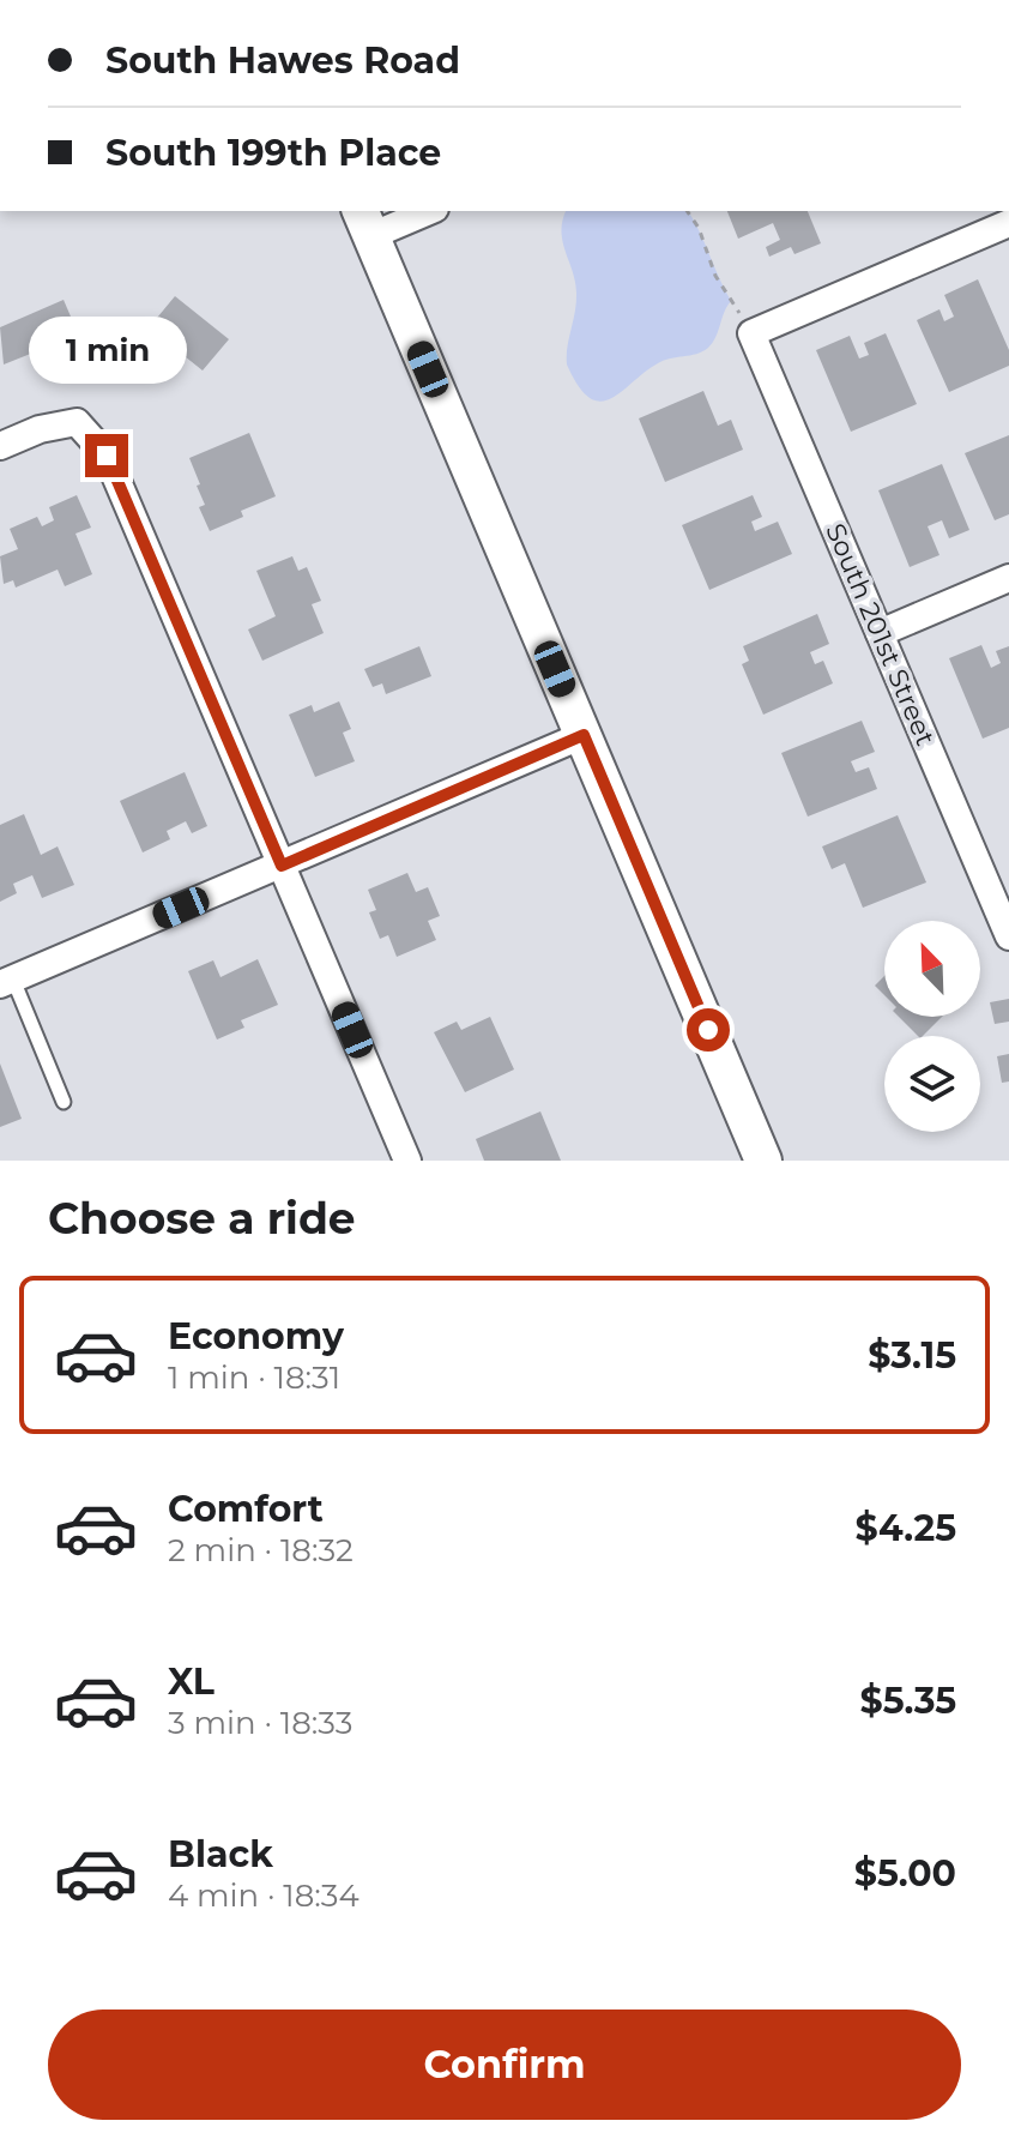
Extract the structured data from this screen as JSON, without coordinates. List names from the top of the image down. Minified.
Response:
{"streets":{"street":["South 201st Street"]},"north":"top left","page":{"banner":["South Hawes Road","South 199th Place"],"bubble":"1 min","heading":"Choose a ride","list":[{"name":"Economy","note":"1 min · 18:31","value":"$3.15"},{"name":"Comfort","note":"2 min · 18:32","value":"$4.25"},{"name":"XL","note":"3 min · 18:33","value":"$5.35"},{"name":"Black","note":"4 min · 18:34","value":"$5.00"}],"buttons":"Confirm"}}
